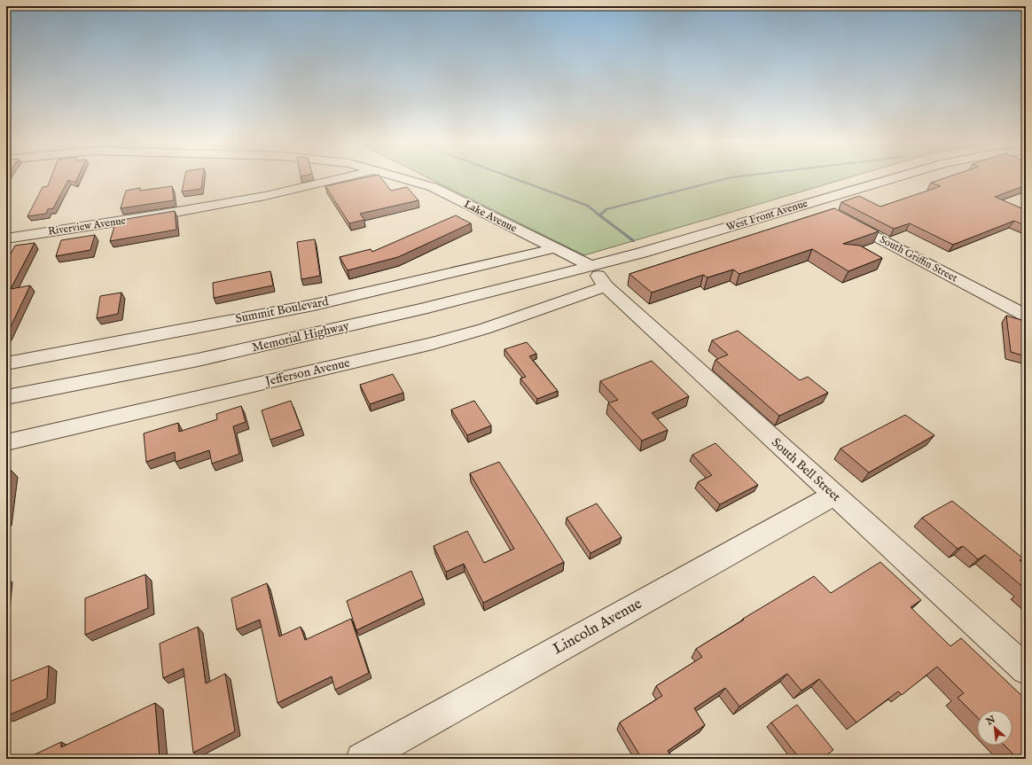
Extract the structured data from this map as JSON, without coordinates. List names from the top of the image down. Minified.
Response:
{"streets":{"street":["West Front Avenue","Lake Avenue","Riverview Avenue","South Griffin Street","Summit Boulevard","Memorial Highway","Jefferson Avenue","South Bell Street","Lincoln Avenue"]},"crossings":[["West Front Avenue","Lake Avenue"],["West Front Avenue","South Griffin Street"],["West Front Avenue","Memorial Highway"],["West Front Avenue","South Bell Street"],["Lake Avenue","Summit Boulevard"],["Lake Avenue","Memorial Highway"],["Lake Avenue","South Bell Street"],["Memorial Highway","South Bell Street"],["Jefferson Avenue","South Bell Street"],["South Bell Street","Lincoln Avenue"]],"north":"top left"}
